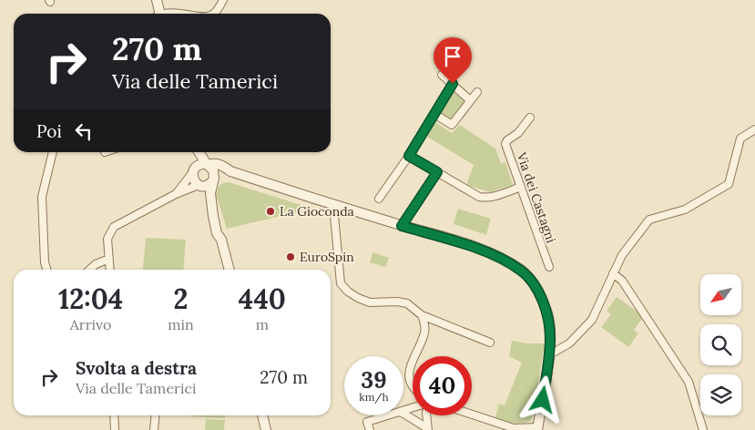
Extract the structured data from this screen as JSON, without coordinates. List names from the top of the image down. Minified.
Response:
{"streets":{"street":["Via dei Castagni"]},"places":["La Gioconda","EuroSpin"],"north":"bottom left","page":{"turn":["270 m","Via delle Tamerici"],"then":"Poi","eta":["12:04","Arrivo","2","min","440","m"],"list":[{"name":"Svolta a destra","note":"Via delle Tamerici","value":"270 m"}],"speed":"39 km/h","limit":"40"}}
